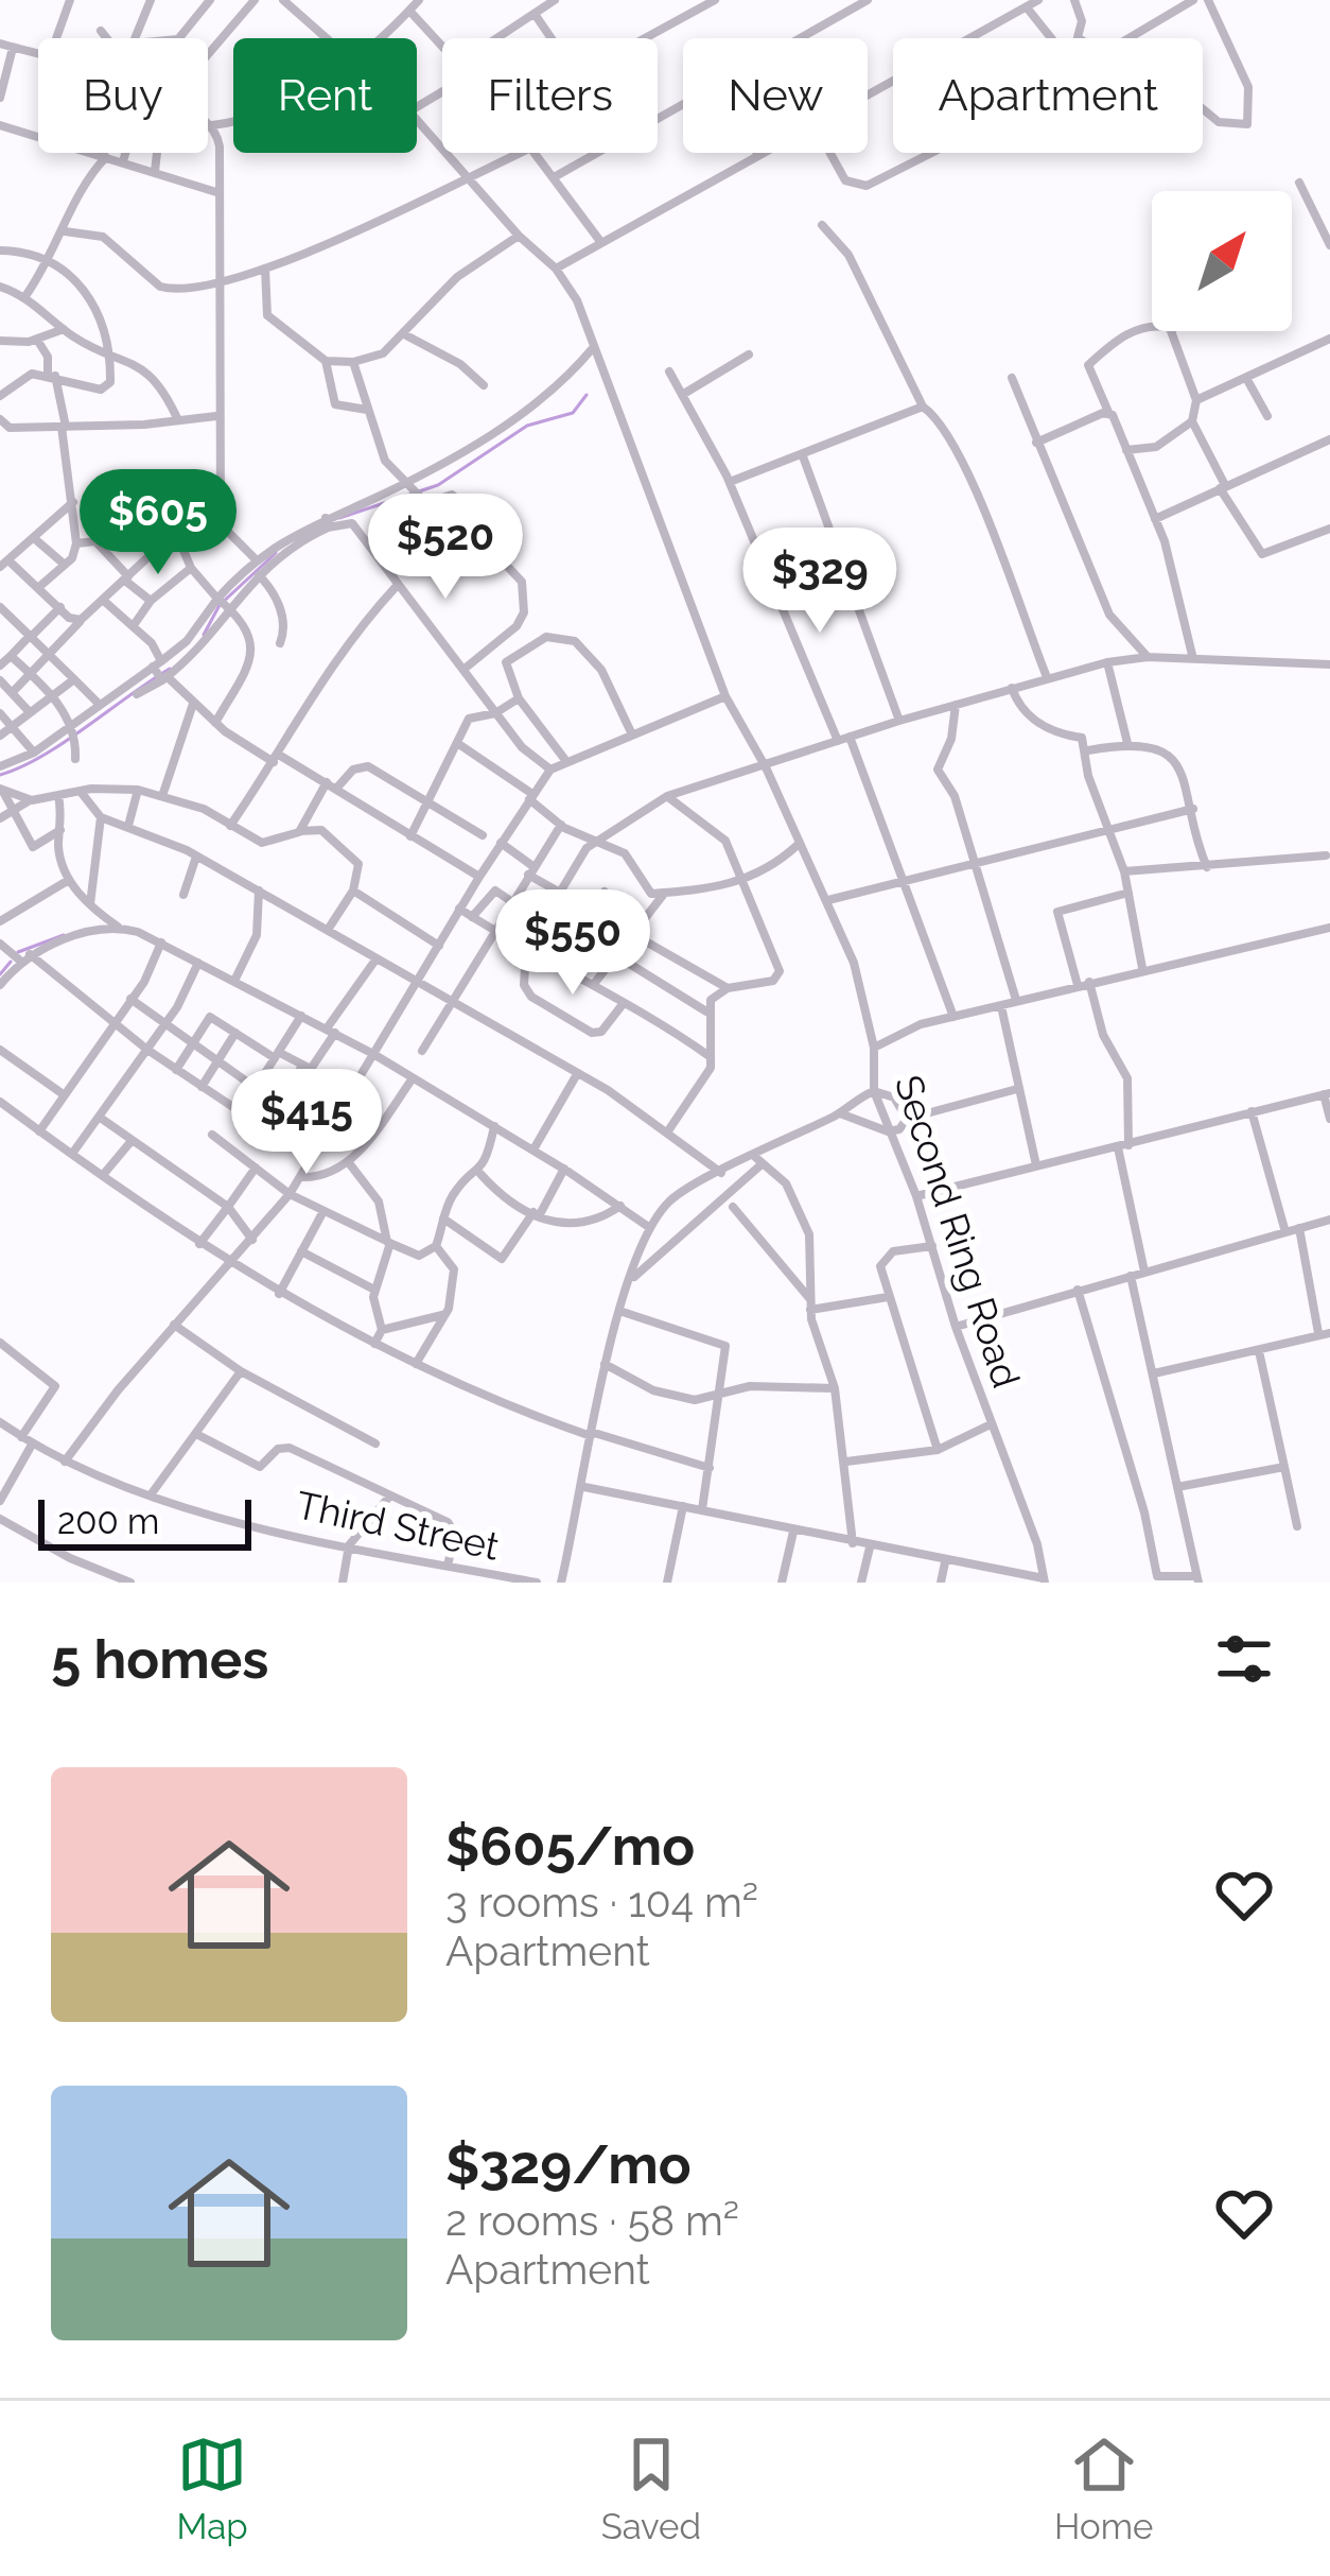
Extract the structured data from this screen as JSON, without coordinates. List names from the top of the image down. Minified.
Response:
{"streets":{"street":["Second Ring Road","Third Street"]},"scale_bar":"200 m","north":"top right","page":{"chip":["Buy","Rent","Filters","New","Apartment"],"price":["$605","$520","$329","$550","$415"],"scale":"200 m","heading":"5 homes","list":[{"name":"$605/mo","note":"3 rooms · 104 m² · Apartment"},{"name":"$329/mo","note":"2 rooms · 58 m² · Apartment"}],"tabs":["Map","Saved","Home"]}}
